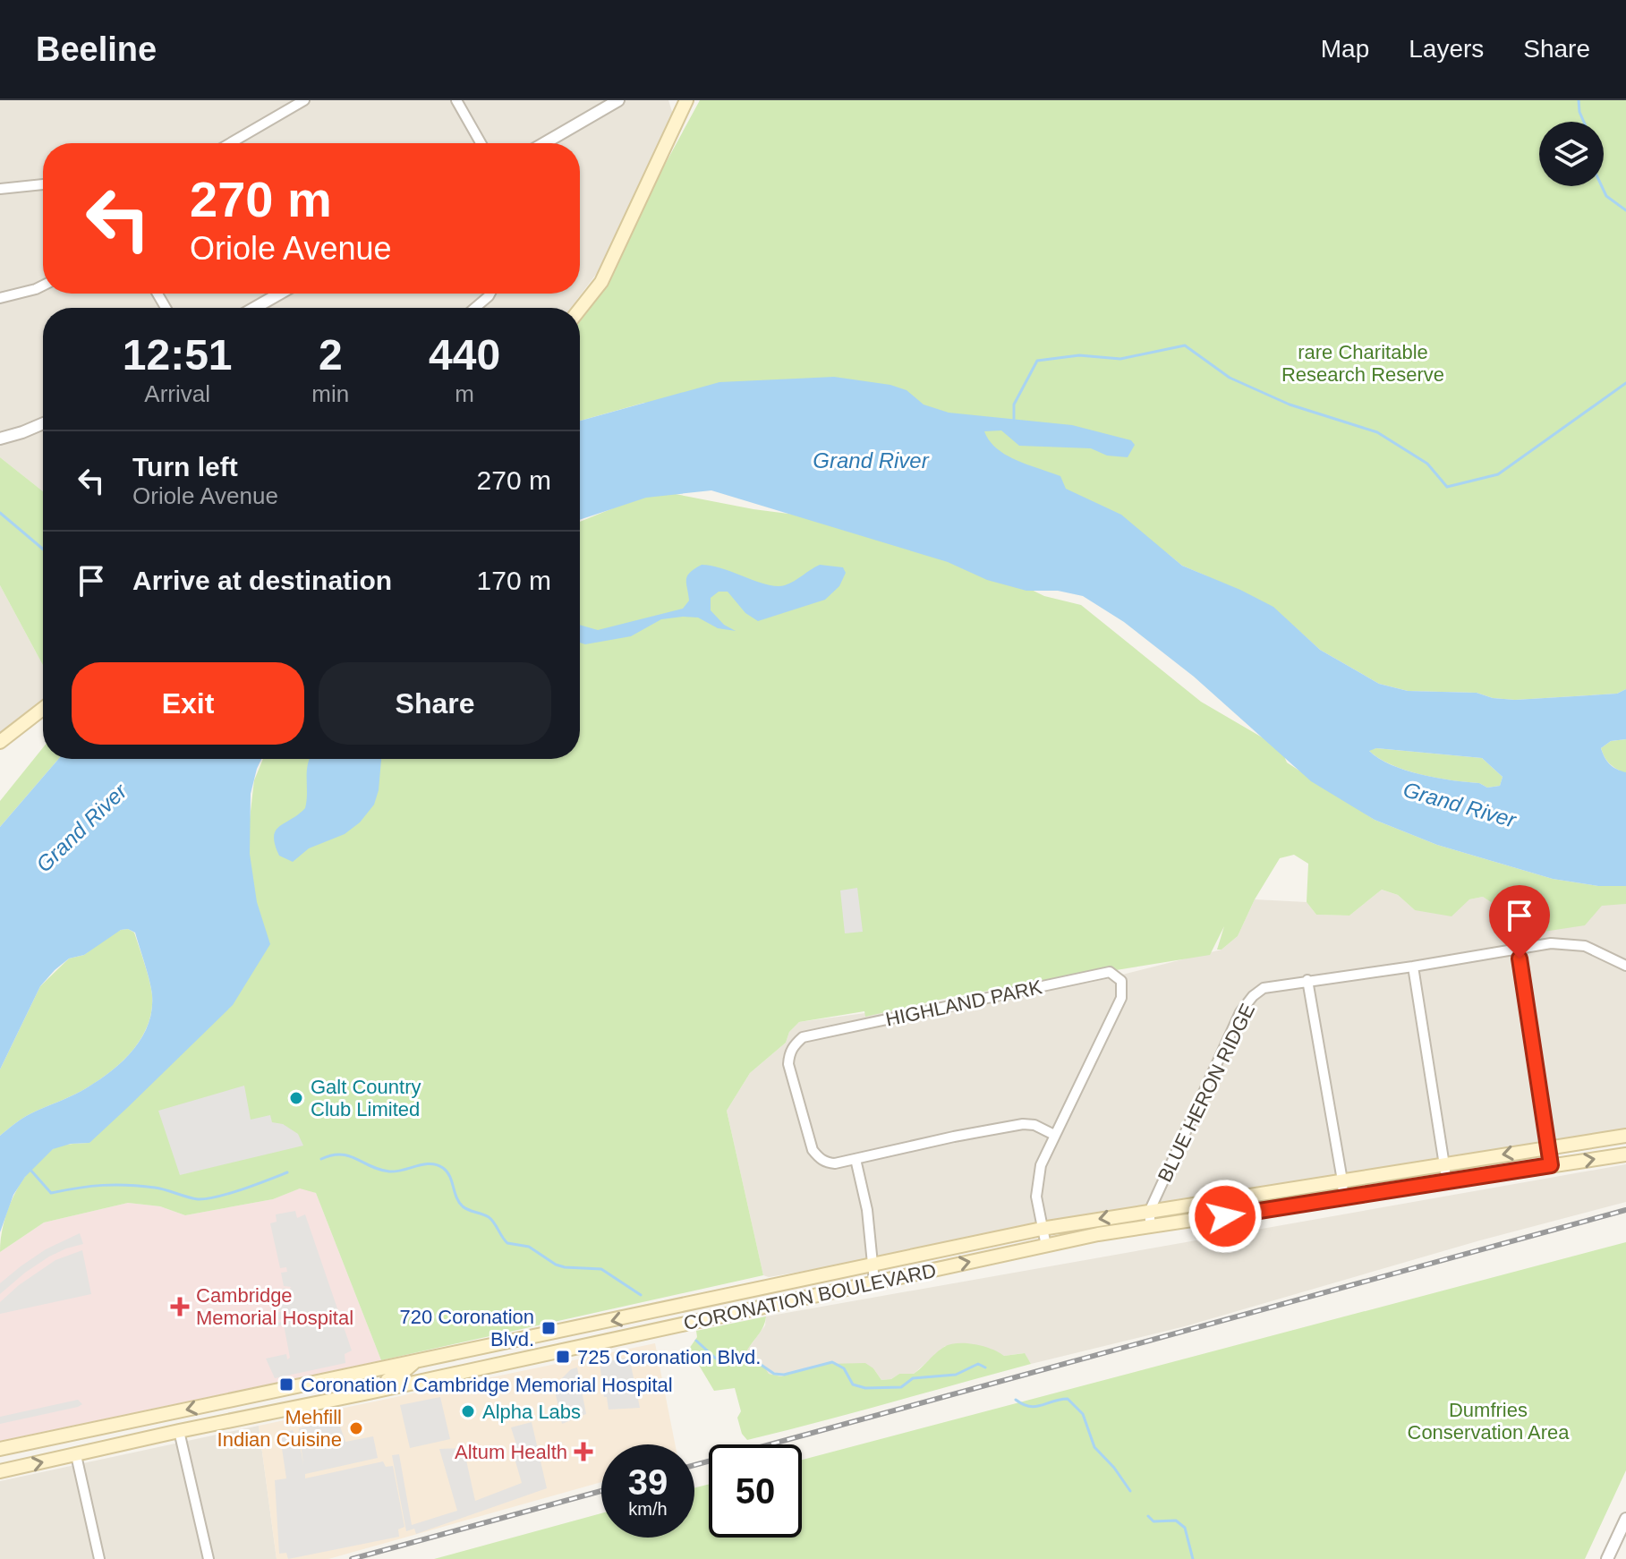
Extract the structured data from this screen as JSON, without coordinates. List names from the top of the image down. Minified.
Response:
{"streets":{"main road":["CORONATION BOULEVARD"],"street":["HIGHLAND PARK","BLUE HERON RIDGE"]},"crossings":[["HIGHLAND PARK","CORONATION BOULEVARD"],["BLUE HERON RIDGE","CORONATION BOULEVARD"]],"water":["Grand River"],"parks":["rare Charitable Research Reserve","Dumfries Conservation Area"],"places":{"other":["Galt Country Club Limited","Alpha Labs","Mehfill Indian Cuisine"],"health":["Cambridge Memorial Hospital","Altum Health"],"transit":["720 Coronation Blvd.","725 Coronation Blvd.","Coronation / Cambridge Memorial Hospital"]},"page":{"header":"Beeline","nav":["Map","Layers","Share"],"turn":["270 m","Oriole Avenue"],"eta":["12:51","Arrival","2","min","440","m"],"list":[{"name":"Turn left","note":"Oriole Avenue","value":"270 m"},{"name":"Arrive at destination","value":"170 m"}],"buttons":["Exit","Share"],"speed":"39 km/h","limit":"50"}}
